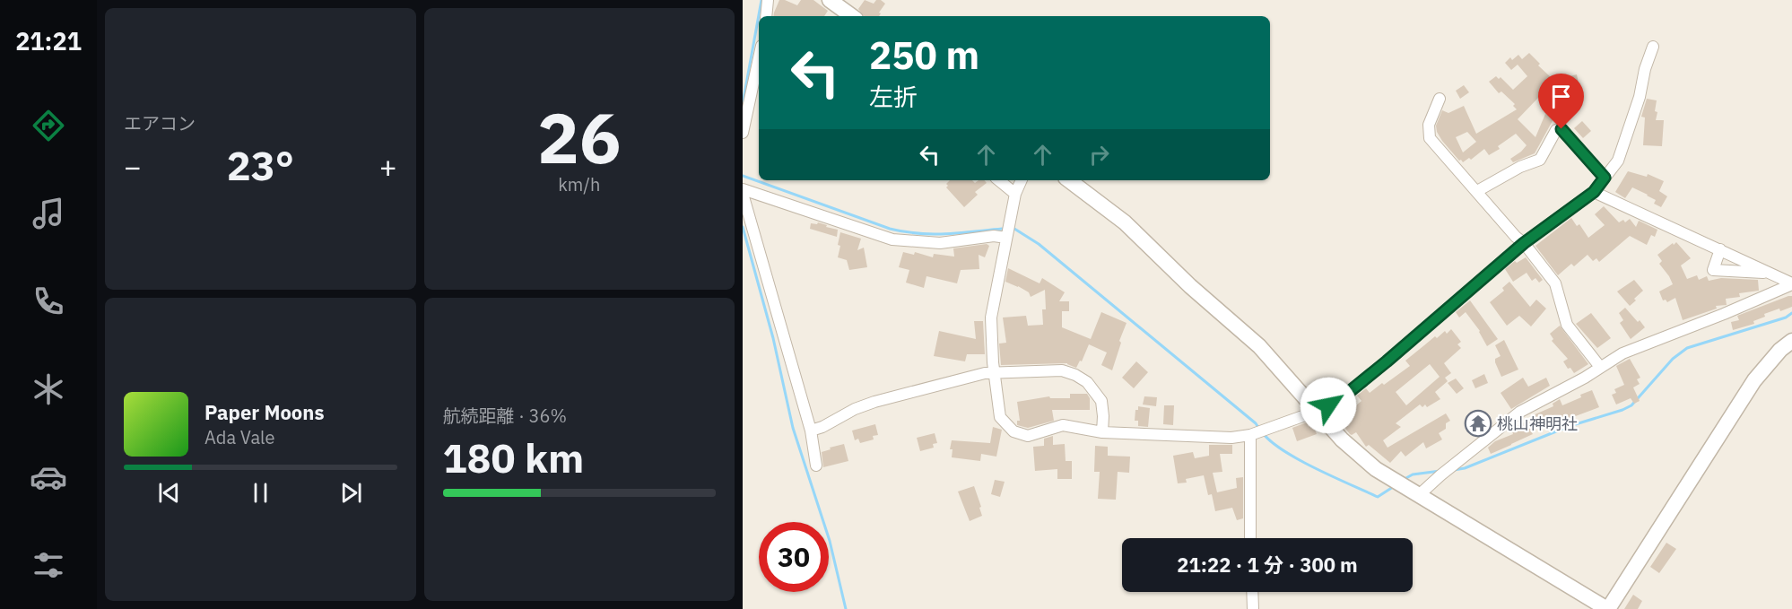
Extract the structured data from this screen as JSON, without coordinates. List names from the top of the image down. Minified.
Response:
{"places":{"temple":["桃山神明社"]},"page":{"tabs":"21:21","tile":["エアコン",["26","km/h"],["航続距離 · 36%","180 km"]],"turn":["250 m","左折"],"heat":["−","23°","+"],"song":["Paper Moons","Ada Vale"],"limit":"30","trip":"21:22 · 1 分 · 300 m"}}
